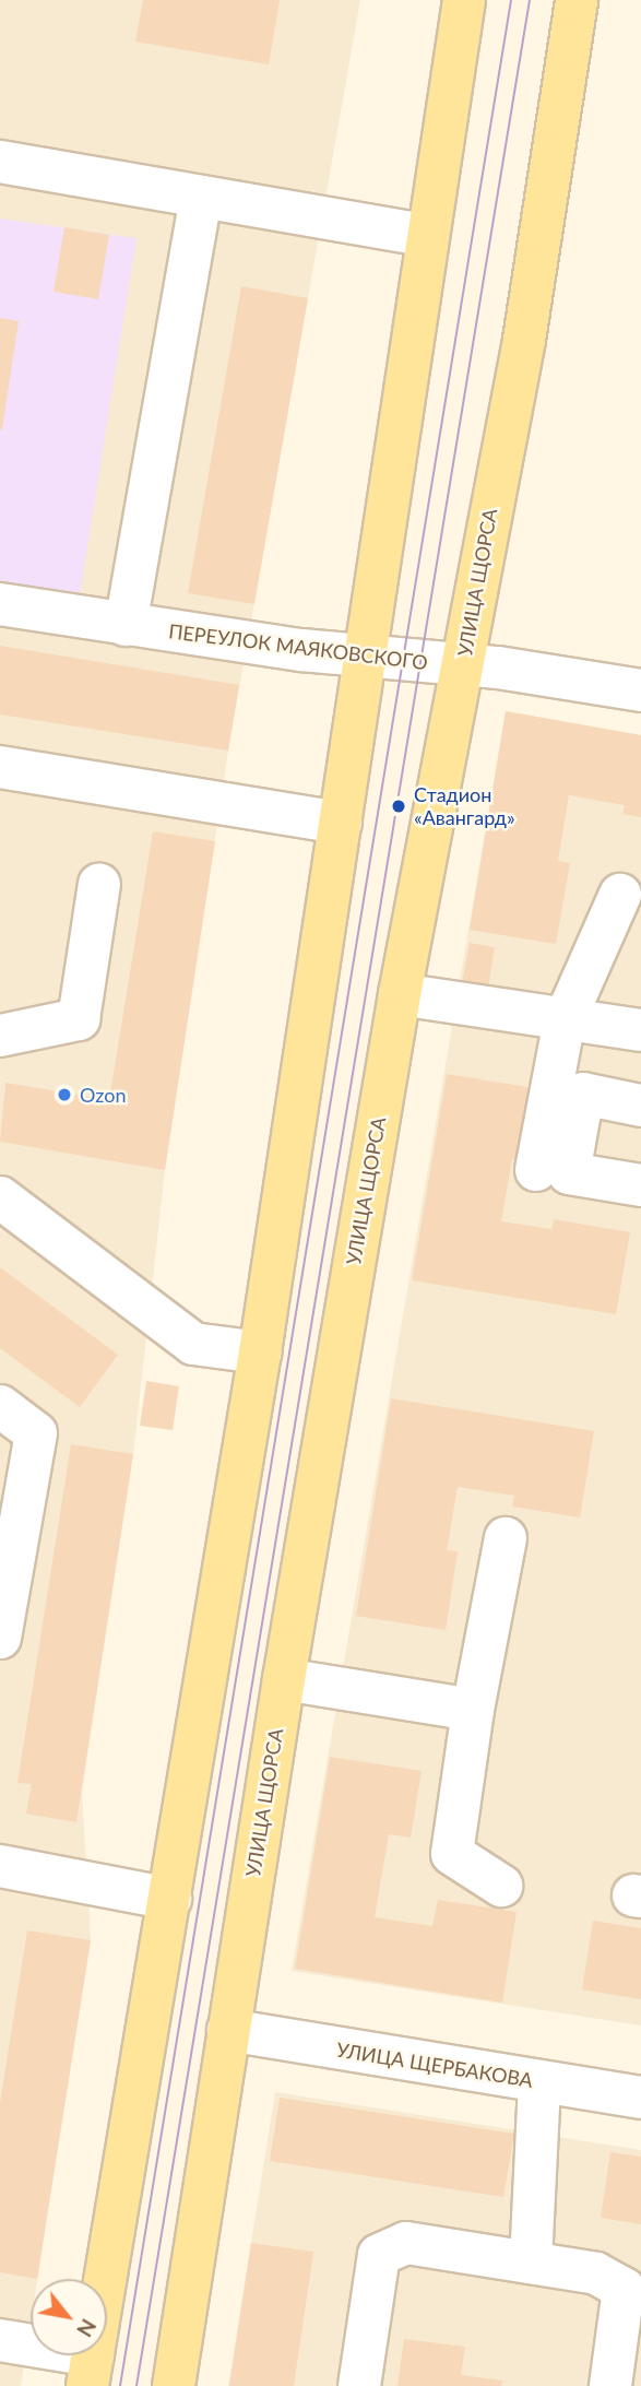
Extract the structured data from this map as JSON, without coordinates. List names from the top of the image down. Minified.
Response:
{"streets":{"main road":["УЛИЦА ЩОРСА"],"street":["ПЕРЕУЛОК МАЯКОВСКОГО","УЛИЦА ЩЕРБАКОВА"]},"crossings":[["УЛИЦА ЩОРСА","ПЕРЕУЛОК МАЯКОВСКОГО"],["УЛИЦА ЩОРСА","УЛИЦА ЩЕРБАКОВА"]],"places":["Стадион «Авангард»","Ozon"],"north":"bottom right"}
